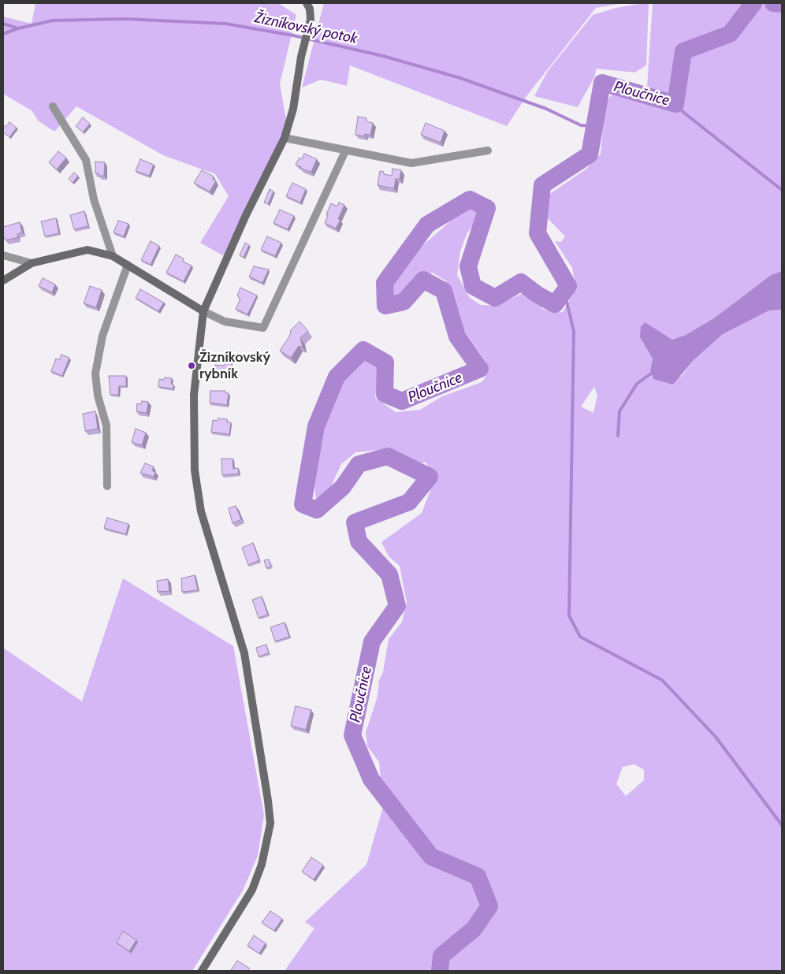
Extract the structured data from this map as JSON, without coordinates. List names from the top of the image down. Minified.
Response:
{"water":["Žizníkovský potok","Ploučnice"],"places":["Žizníkovský rybník"]}
